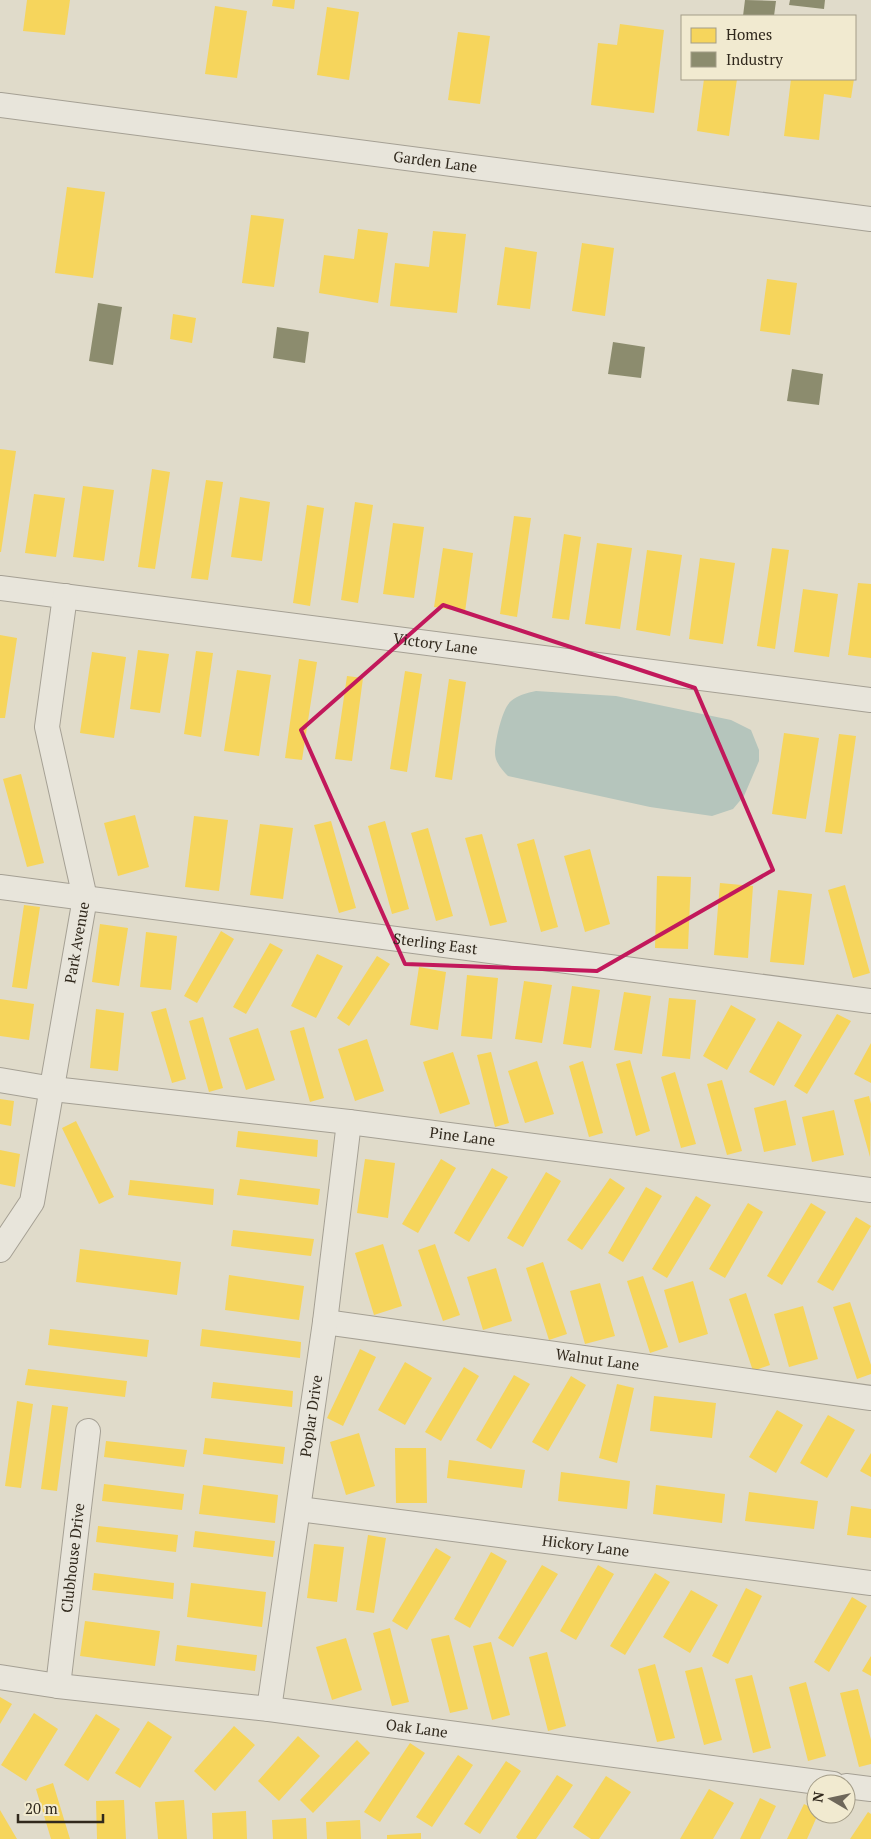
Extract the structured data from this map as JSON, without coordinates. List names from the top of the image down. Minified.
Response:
{"streets":{"street":["Garden Lane","Victory Lane","Park Avenue","Sterling East","Pine Lane","Walnut Lane","Poplar Drive","Hickory Lane","Clubhouse Drive","Oak Lane"]},"crossings":[["Victory Lane","Park Avenue"],["Park Avenue","Sterling East"],["Park Avenue","Pine Lane"],["Pine Lane","Poplar Drive"],["Walnut Lane","Poplar Drive"],["Poplar Drive","Hickory Lane"],["Poplar Drive","Oak Lane"],["Clubhouse Drive","Oak Lane"]],"legend":["Homes","Industry"],"scale_bar":"20 m","north":"left"}
